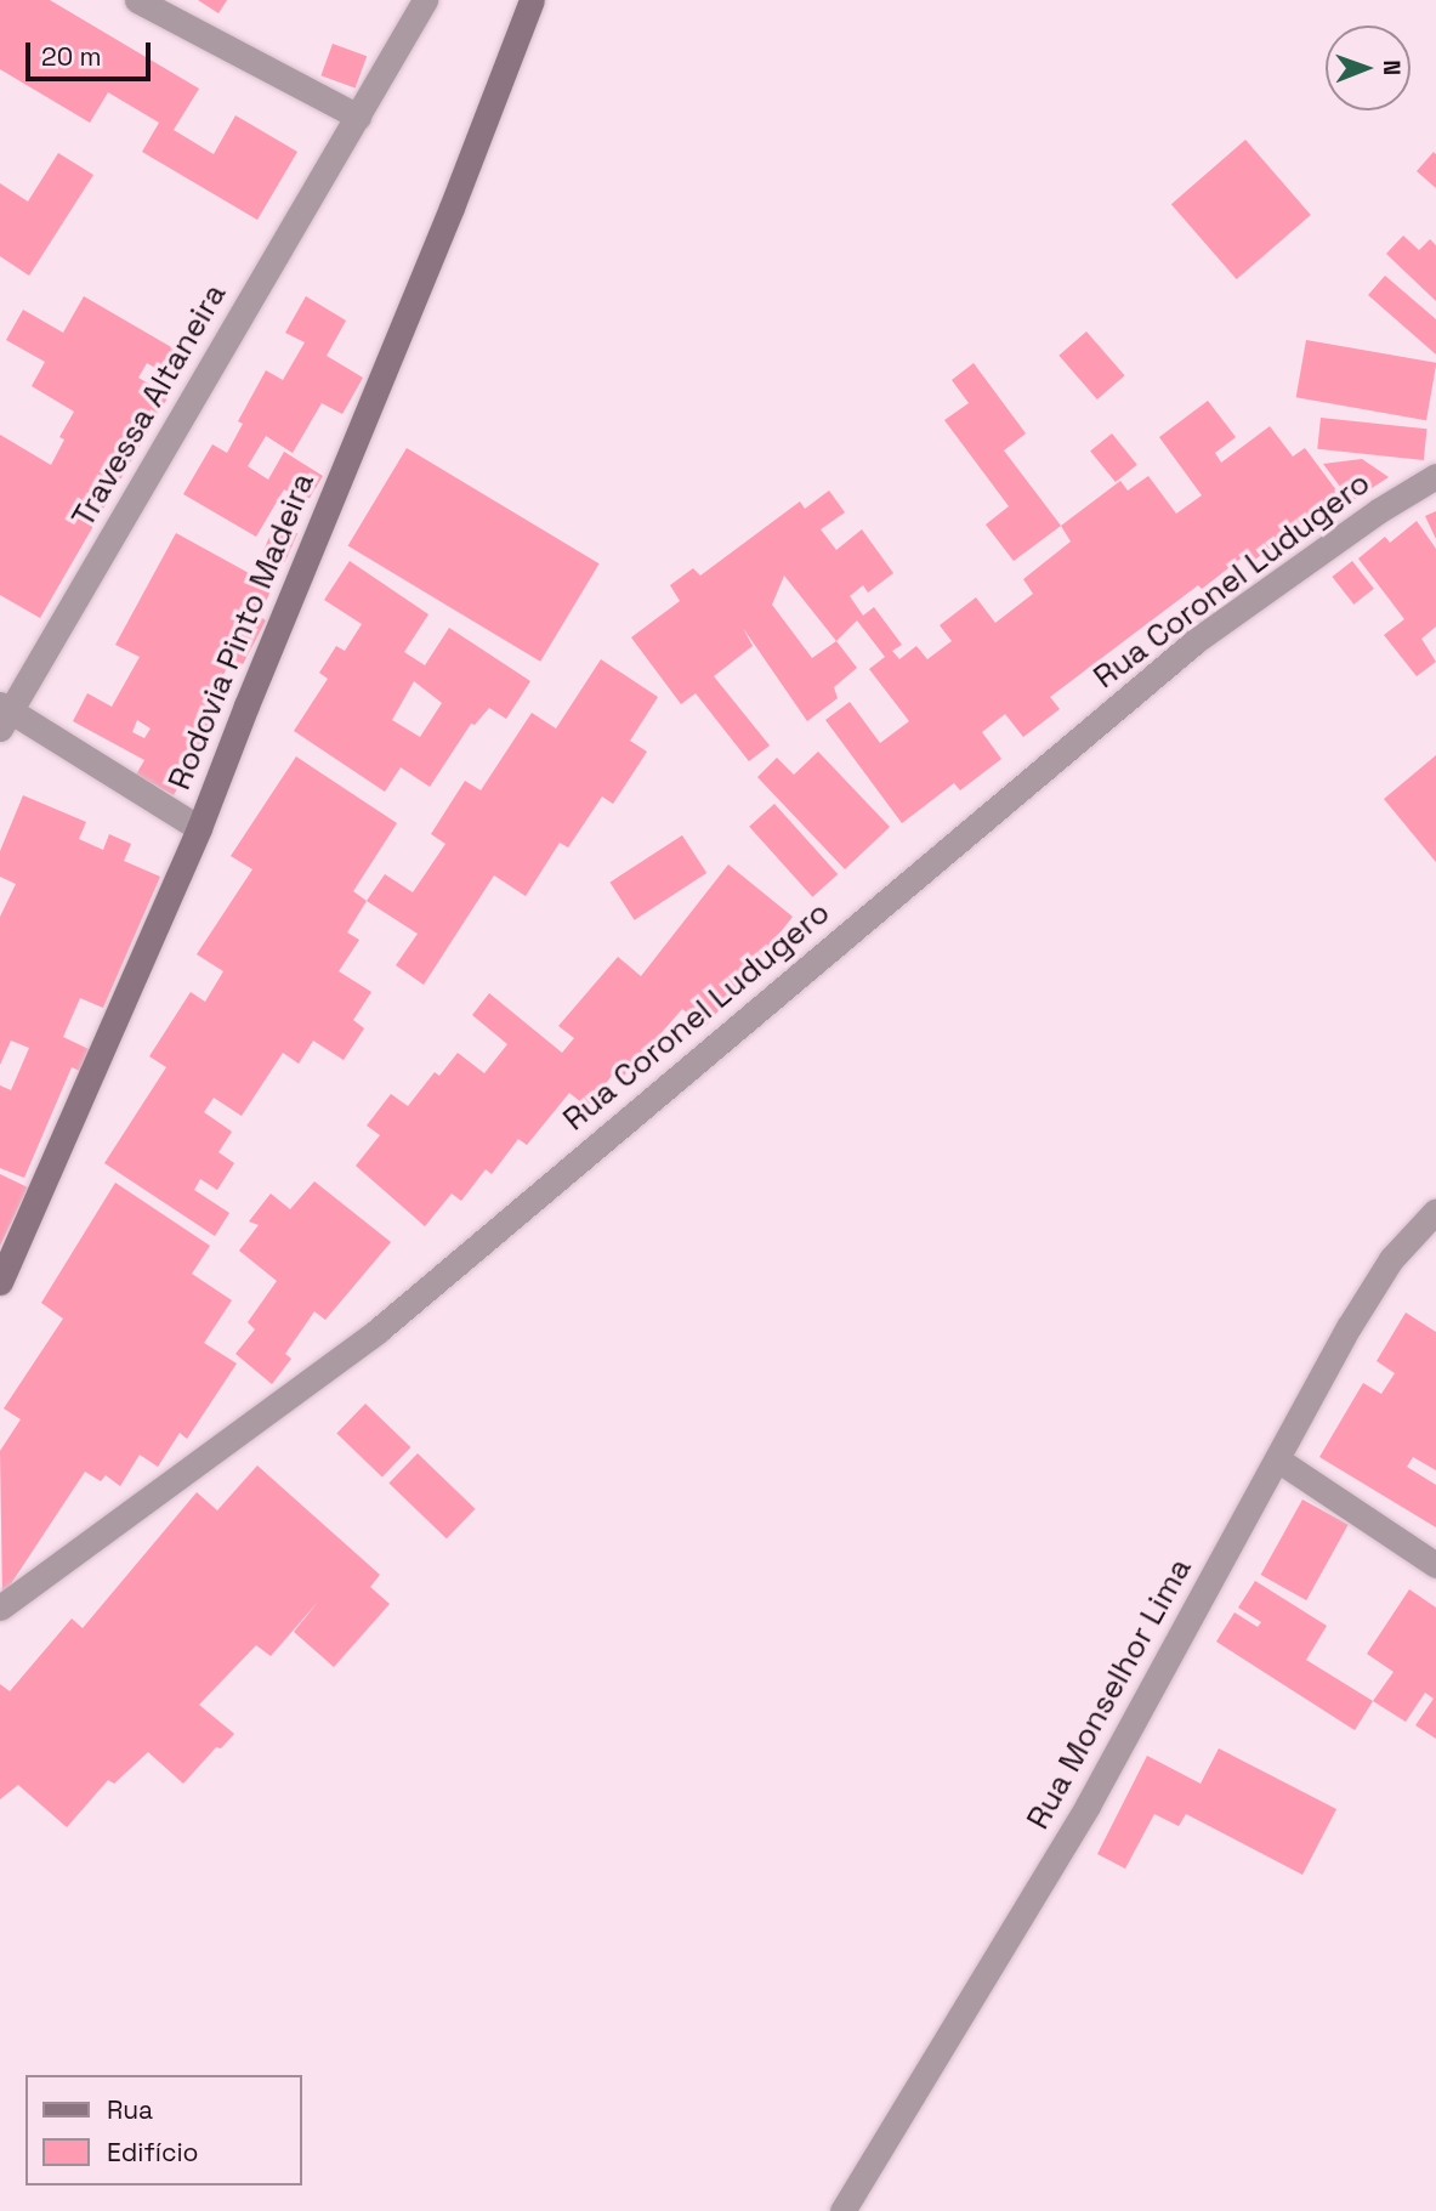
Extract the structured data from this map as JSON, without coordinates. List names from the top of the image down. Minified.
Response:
{"streets":{"main road":["Rodovia Pinto Madeira"],"street":["Travessa Altaneira","Rua Coronel Ludugero","Rua Monselhor Lima"]},"legend":["Rua","Edifício"],"scale_bar":"20 m","north":"right"}
